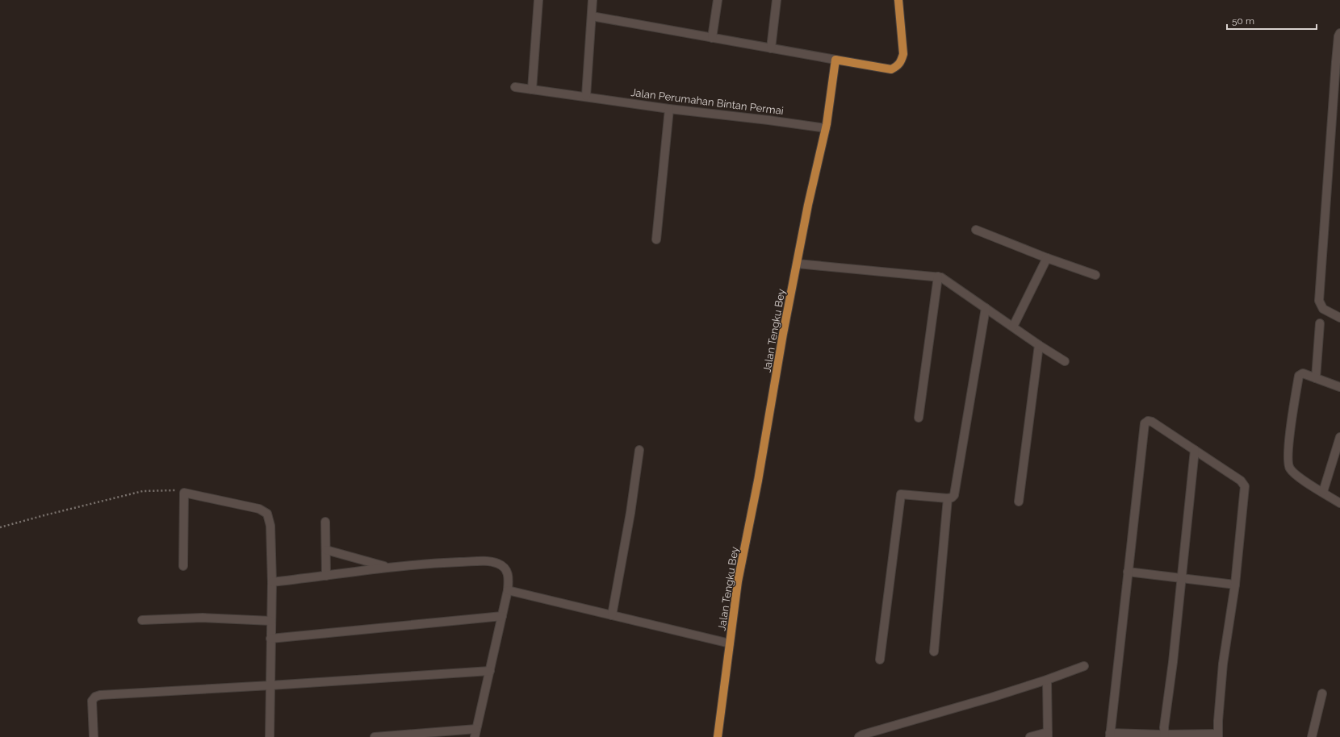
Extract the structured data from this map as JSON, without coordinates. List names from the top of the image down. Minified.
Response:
{"streets":{"main road":["Jalan Tengku Bey"],"street":["Jalan Perumahan Bintan Permai"]},"crossings":[["Jalan Perumahan Bintan Permai","Jalan Tengku Bey"]],"scale_bar":"50 m"}
